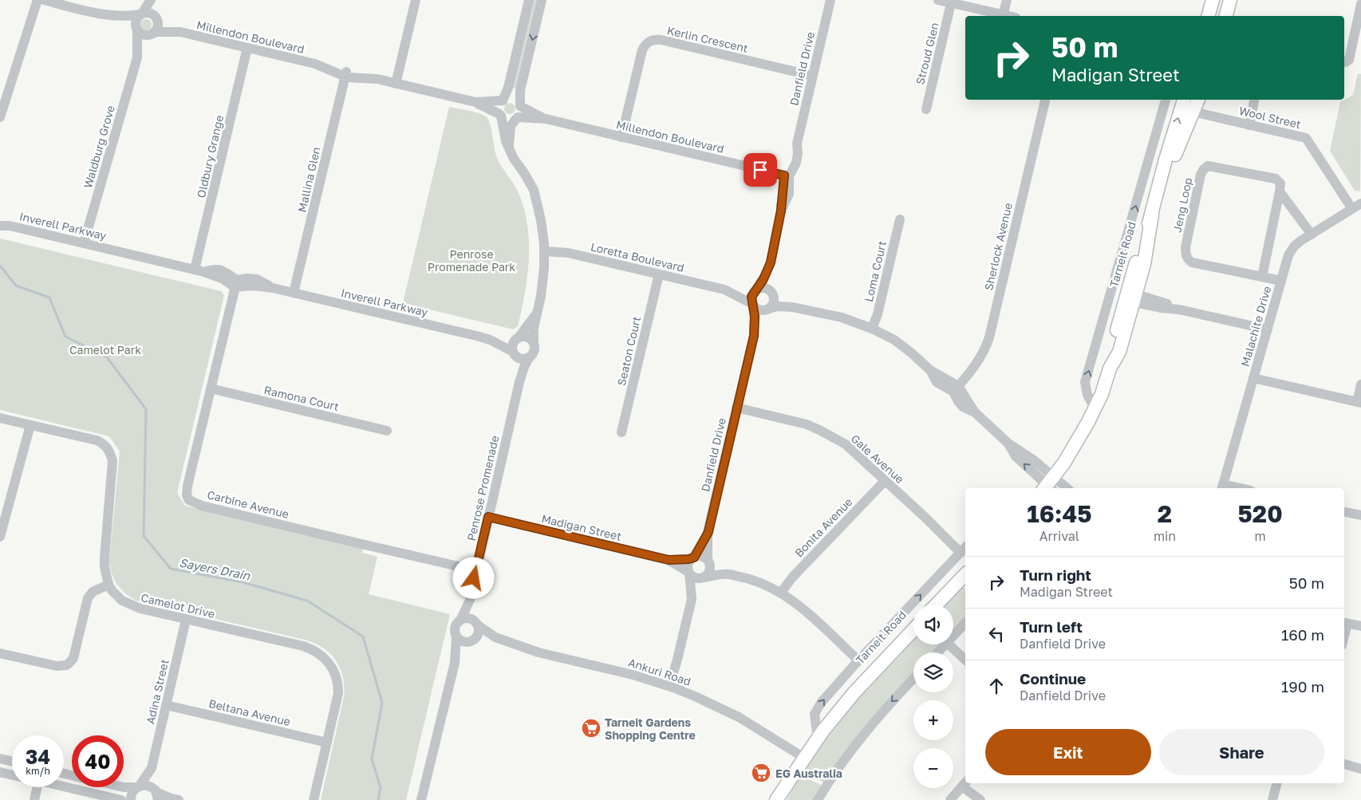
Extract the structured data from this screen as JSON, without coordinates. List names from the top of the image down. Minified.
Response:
{"streets":{"main road":["Tarneit Road"],"street":["Millendon Boulevard","Kerlin Crescent","Stroud Glen","Danfield Drive","Wool Street","Waldburg Grove","Oldbury Grange","Mallina Glen","Jeng Loop","Inverell Parkway","Sherlock Avenue","Loretta Boulevard","Loma Court","Malachite Drive","Seaton Court","Ramona Court","Gale Avenue","Penrose Promenade","Carbine Avenue","Madigan Street","Bonita Avenue","Camelot Drive","Ankuri Road","Adina Street","Beltana Avenue"]},"crossings":[["Millendon Boulevard","Kerlin Crescent"],["Millendon Boulevard","Danfield Drive"],["Millendon Boulevard","Waldburg Grove"],["Millendon Boulevard","Oldbury Grange"],["Millendon Boulevard","Mallina Glen"],["Kerlin Crescent","Danfield Drive"],["Danfield Drive","Loretta Boulevard"],["Danfield Drive","Gale Avenue"],["Danfield Drive","Madigan Street"],["Wool Street","Tarneit Road"],["Wool Street","Malachite Drive"],["Waldburg Grove","Inverell Parkway"],["Oldbury Grange","Inverell Parkway"],["Mallina Glen","Inverell Parkway"],["Jeng Loop","Malachite Drive"],["Inverell Parkway","Penrose Promenade"],["Inverell Parkway","Carbine Avenue"],["Tarneit Road","Gale Avenue"],["Tarneit Road","Ankuri Road"],["Loretta Boulevard","Seaton Court"],["Ramona Court","Carbine Avenue"],["Gale Avenue","Bonita Avenue"],["Penrose Promenade","Carbine Avenue"],["Penrose Promenade","Madigan Street"],["Penrose Promenade","Ankuri Road"],["Camelot Drive","Adina Street"],["Camelot Drive","Beltana Avenue"],["Adina Street","Beltana Avenue"]],"one_way":["Tarneit Road"],"water":["Sayers Drain"],"parks":["Penrose Promenade Park","Camelot Park"],"places":{"supermarket":["Tarneit Gardens Shopping Centre","EG Australia"]},"page":{"turn":["50 m","Madigan Street"],"eta":["16:45","Arrival","2","min","520","m"],"list":[{"name":"Turn right","note":"Madigan Street","value":"50 m"},{"name":"Turn left","note":"Danfield Drive","value":"160 m"},{"name":"Continue","note":"Danfield Drive","value":"190 m"}],"map_buttons":["+","−"],"buttons":["Exit","Share"],"speed":"34 km/h","limit":"40"}}
